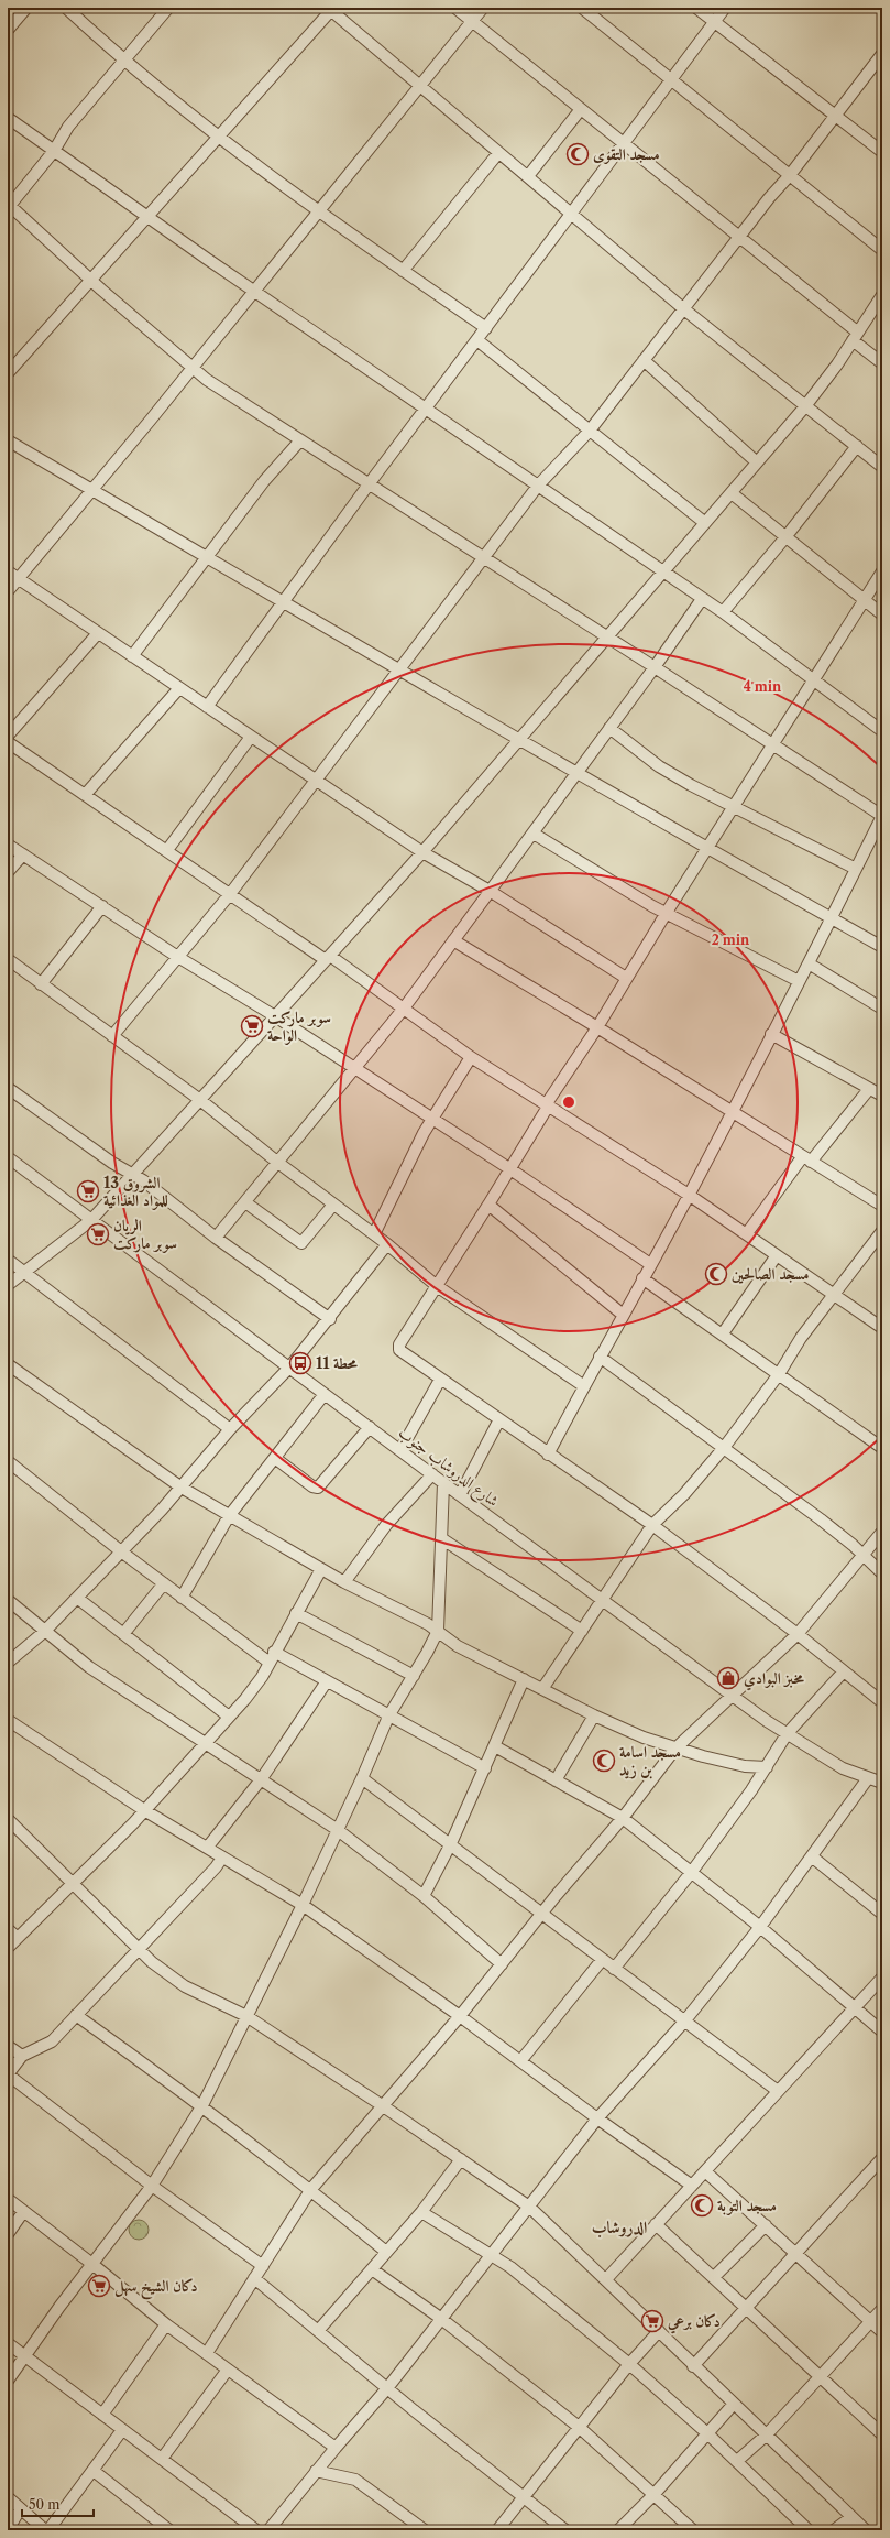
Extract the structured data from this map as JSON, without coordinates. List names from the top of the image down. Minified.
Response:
{"streets":{"street":["شارع الدروشاب جنوب"]},"districts":["الدروشاب"],"places":{"mosque":["مسجد التقوى","مسجد الصالحين","مسجد اسامة بن زيد","مسجد التوبة"],"supermarket":["سوبر ماركت الواحة","الشروق 13 للمواد الغذائية","الريان سوبر ماركت","دكان الشيخ سهل","دكان برعي"],"bus stop":["محطة 11"],"shop":["مخبز البوادي"]},"scale_bar":"50 m","rings":["4 min","2 min"]}
